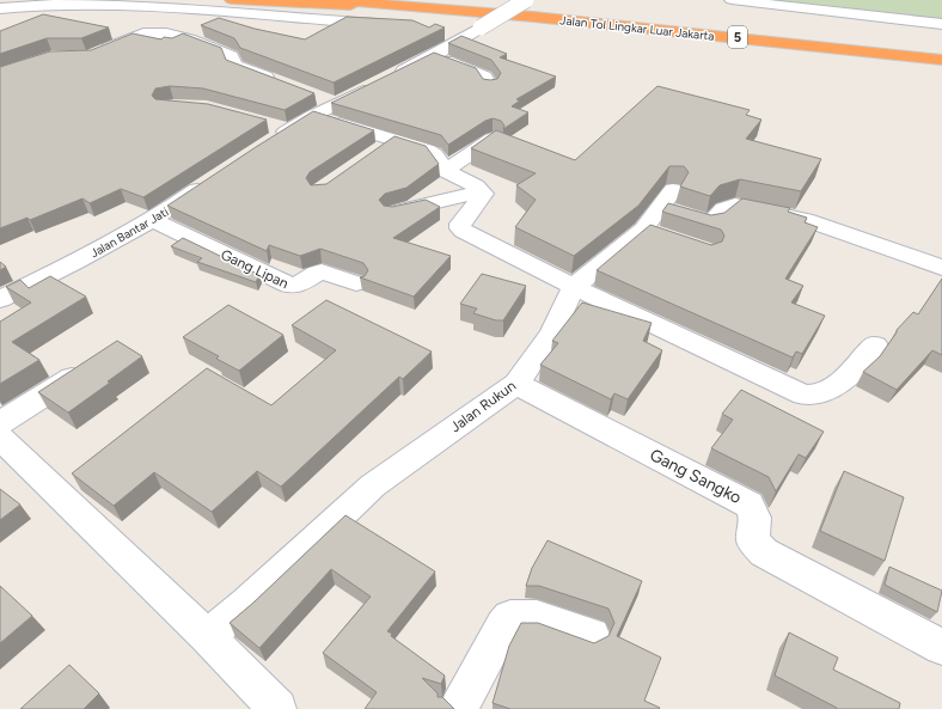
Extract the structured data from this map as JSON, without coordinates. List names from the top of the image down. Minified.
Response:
{"streets":{"highway":["Jalan Tol Lingkar Luar Jakarta","5"],"street":["Jalan Bantar Jati","Gang Lipan","Jalan Rukun","Gang Sangko"]},"crossings":[["Jalan Bantar Jati","Gang Lipan"],["Jalan Rukun","Gang Sangko"]]}
